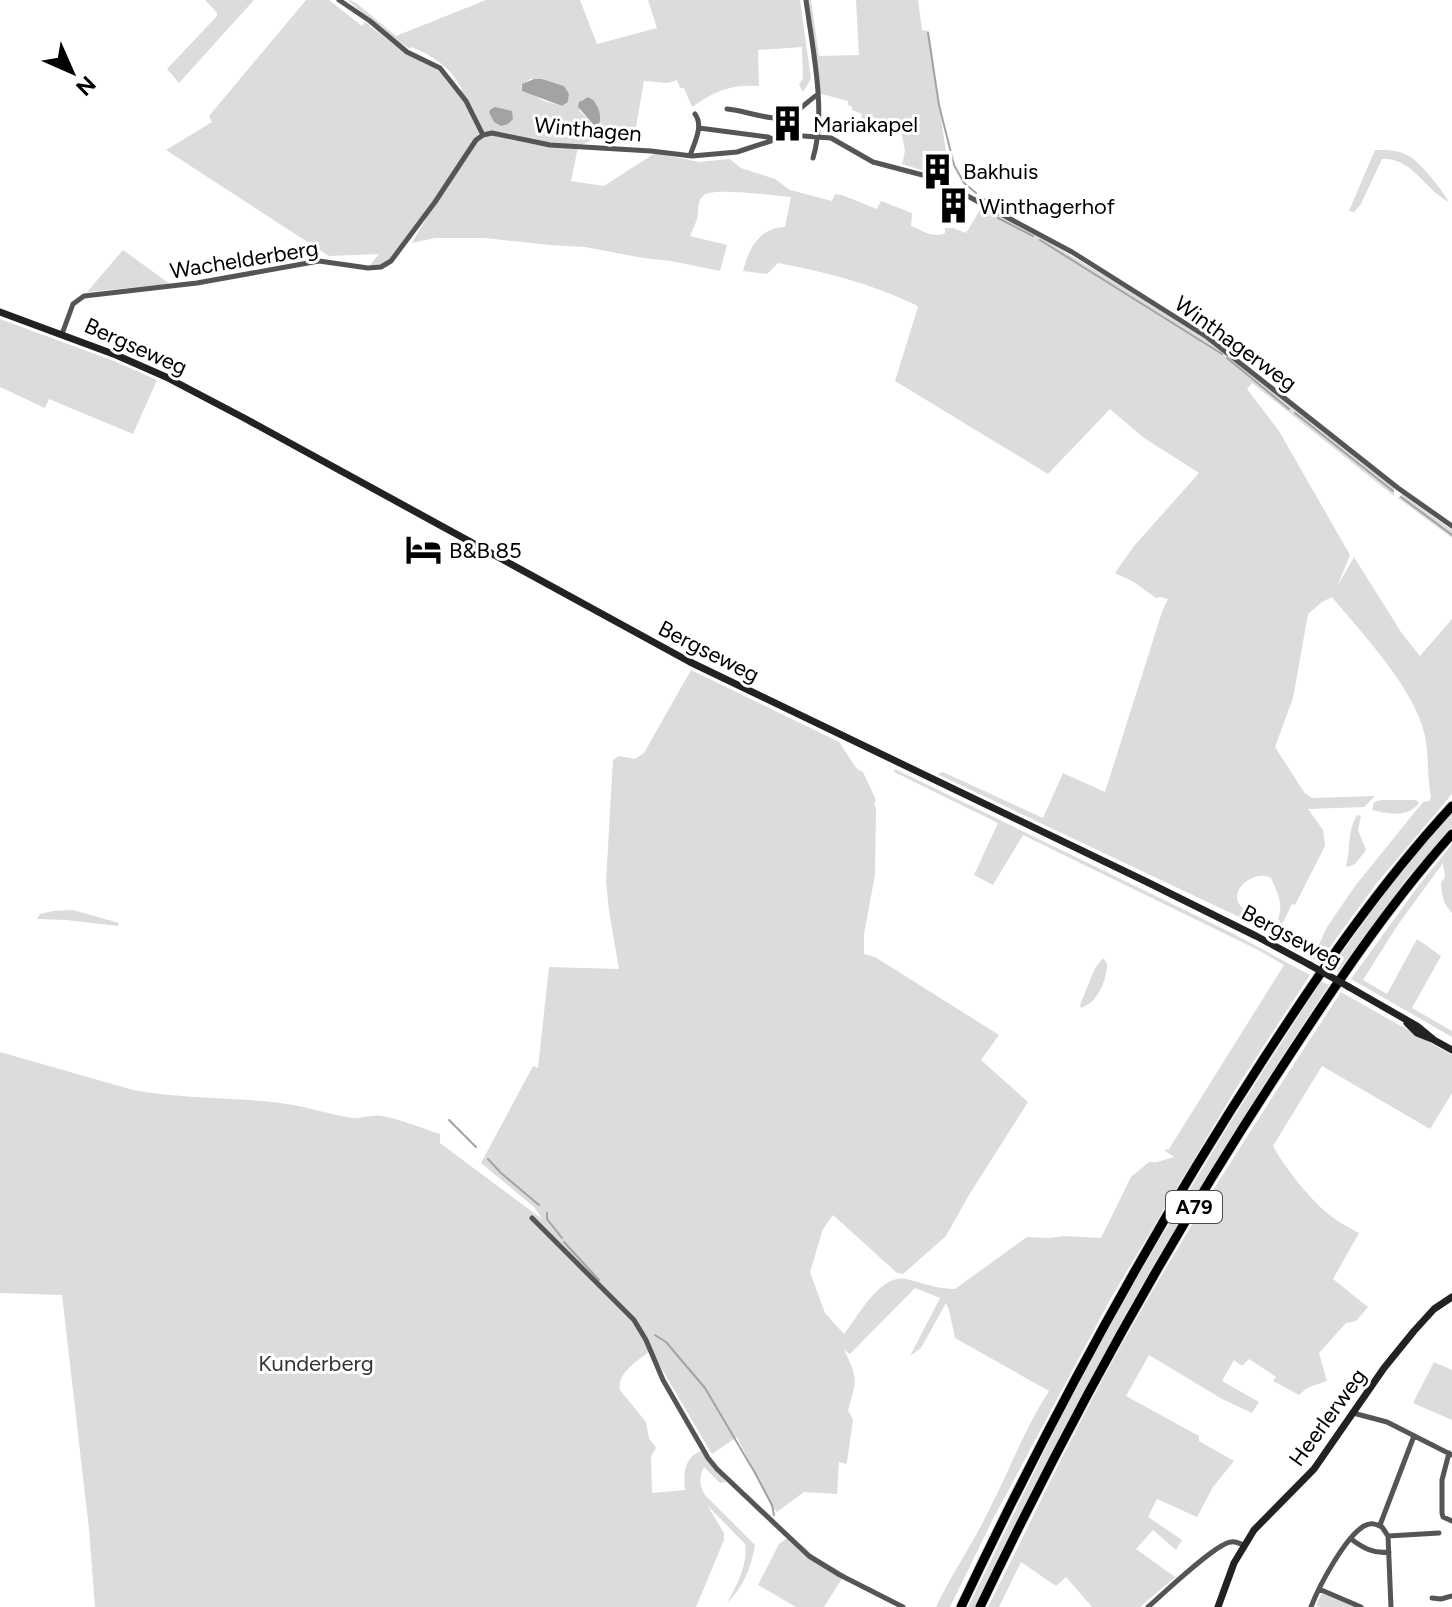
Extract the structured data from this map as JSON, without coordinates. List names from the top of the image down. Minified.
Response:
{"streets":{"highway":["A79"],"street":["Winthagen","Wachelderberg","Winthagerweg","Bergseweg","Heerlerweg"]},"crossings":[["Winthagen","Wachelderberg"],["Winthagen","Winthagerweg"],["Wachelderberg","Bergseweg"]],"parks":["Kunderberg"],"places":{"building":["Mariakapel","Bakhuis","Winthagerhof"],"hotel":["B&B 85"]},"north":"bottom right"}
